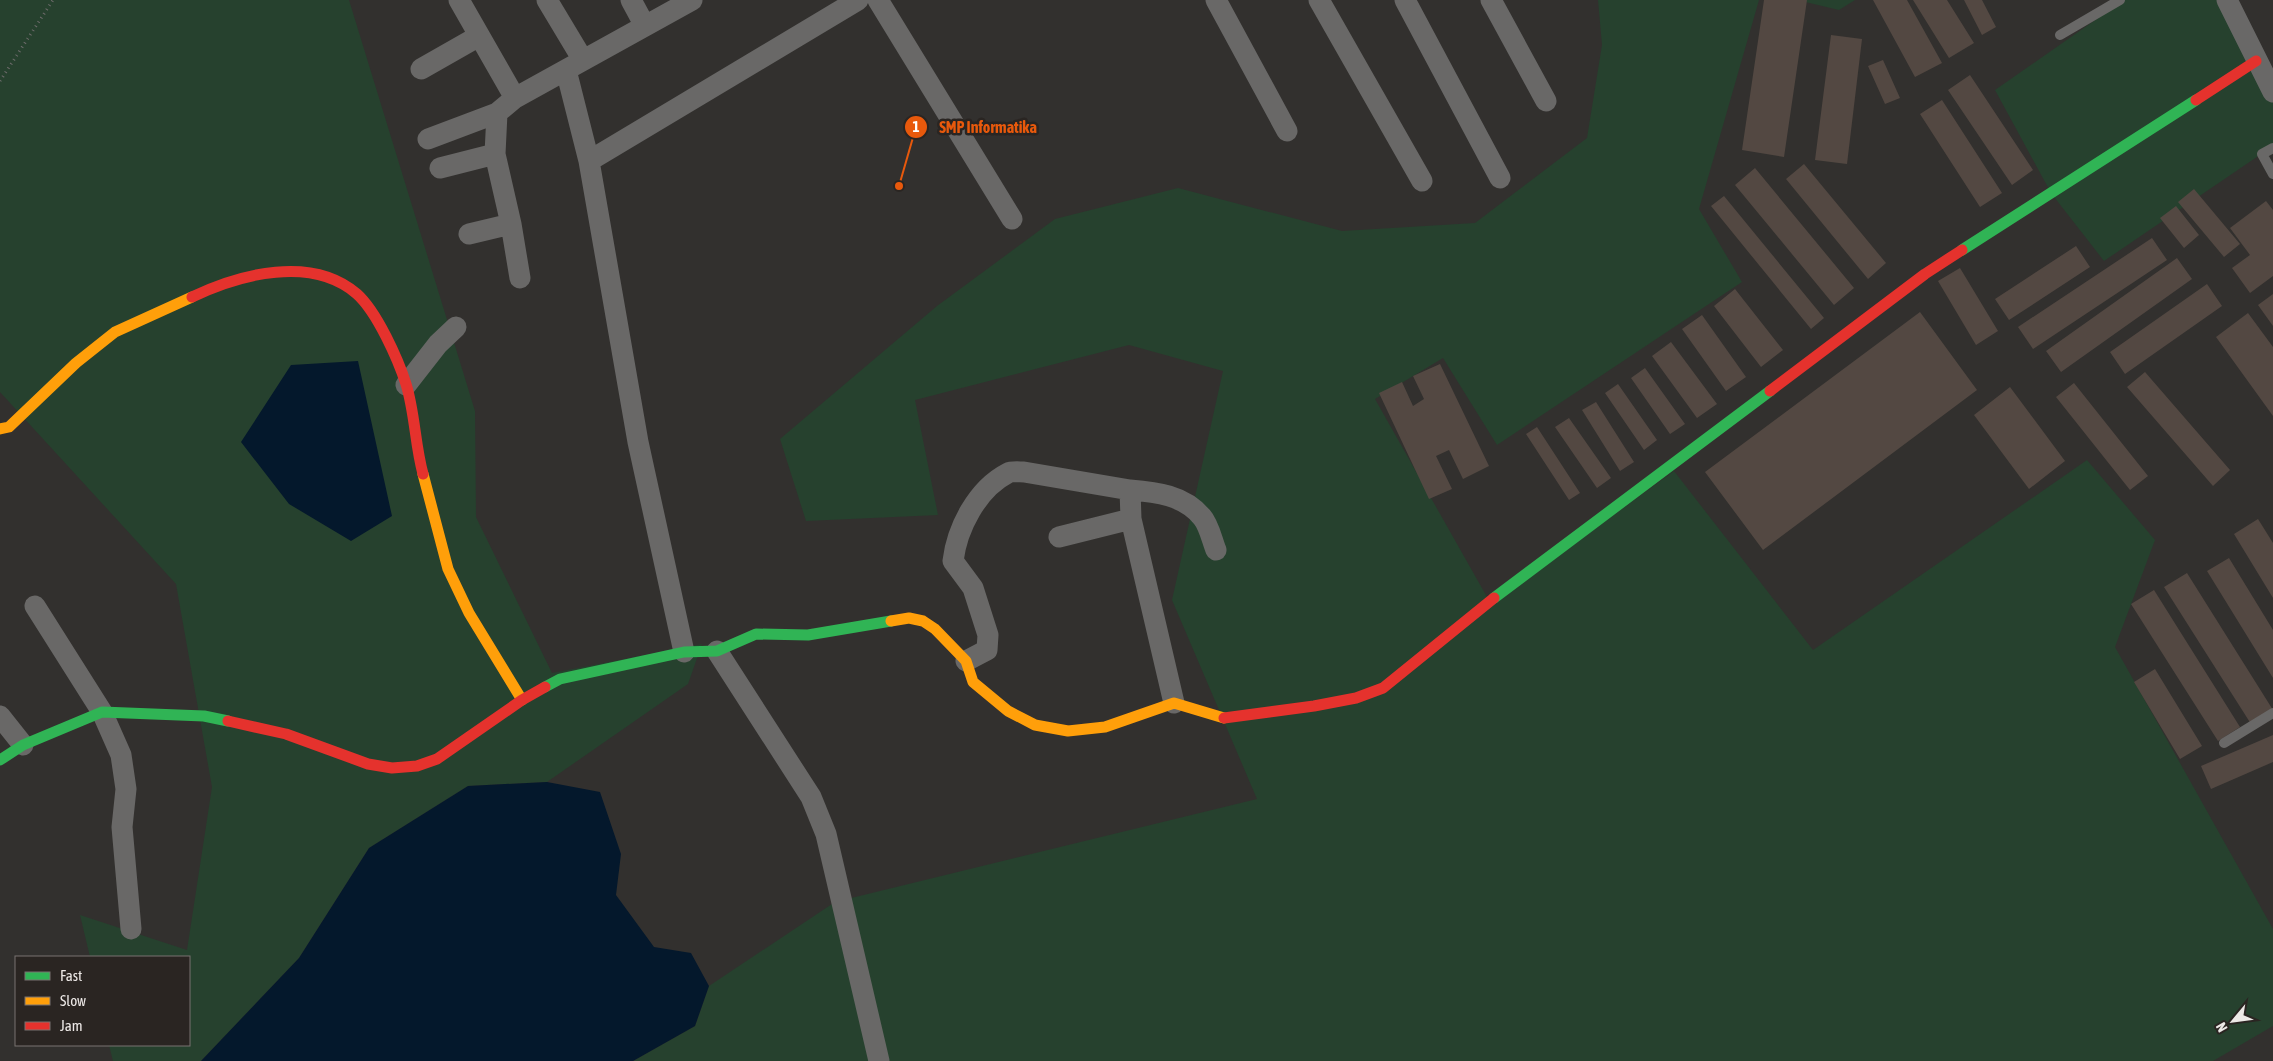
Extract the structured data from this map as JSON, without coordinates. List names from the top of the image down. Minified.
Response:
{"places":["SMP Informatika"],"legend":["Fast","Slow","Jam"],"north":"bottom left"}
